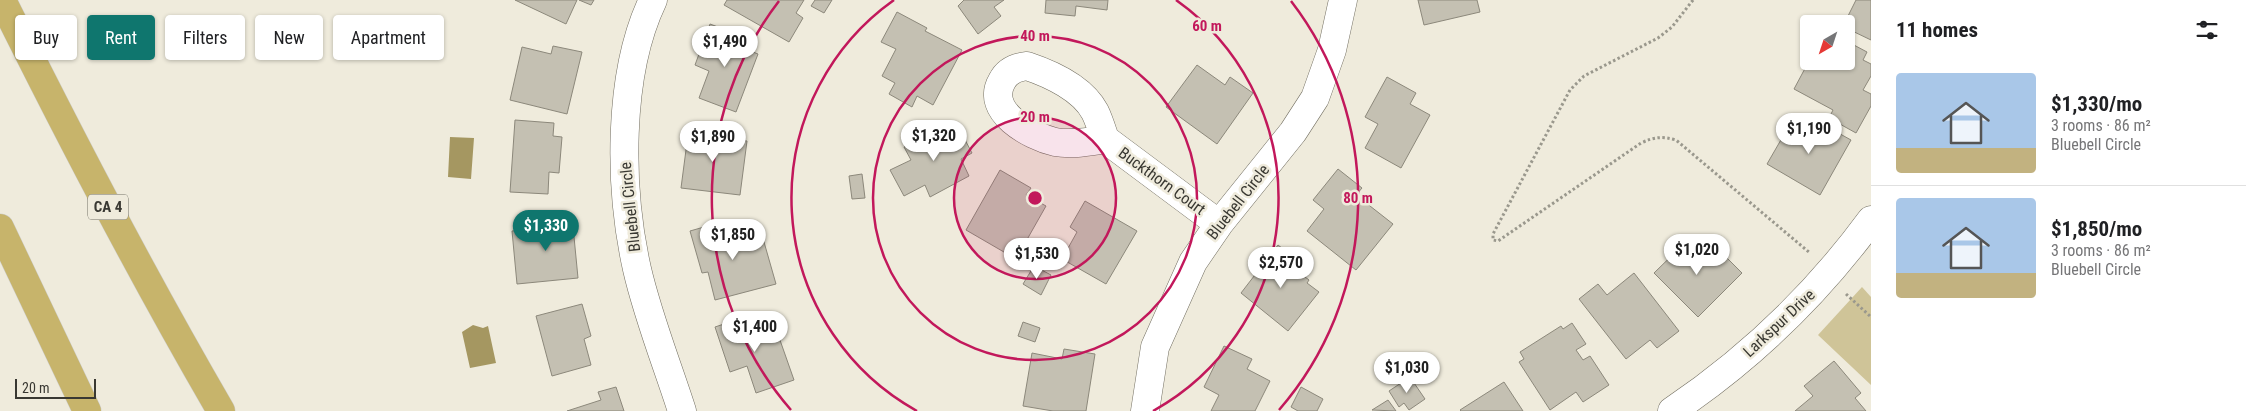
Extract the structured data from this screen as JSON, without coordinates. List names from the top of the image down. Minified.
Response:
{"streets":{"highway":["CA 4"],"street":["Buckthorn Court","Bluebell Circle","Larkspur Drive"]},"crossings":[["Buckthorn Court","Bluebell Circle"]],"scale_bar":"20 m","north":"bottom left","page":{"heading":"11 homes","chip":["Buy","Rent","Filters","New","Apartment"],"price":["$1,490","$1,190","$1,320","$1,890","$1,330","$1,850","$1,020","$1,530","$2,570","$1,400","$1,030"],"list":[{"name":"$1,330/mo","note":"3 rooms · 86 m² · Bluebell Circle"},{"name":"$1,850/mo","note":"3 rooms · 86 m² · Bluebell Circle"}],"scale":"20 m"},"rings":["60 m","40 m","20 m","80 m"]}
